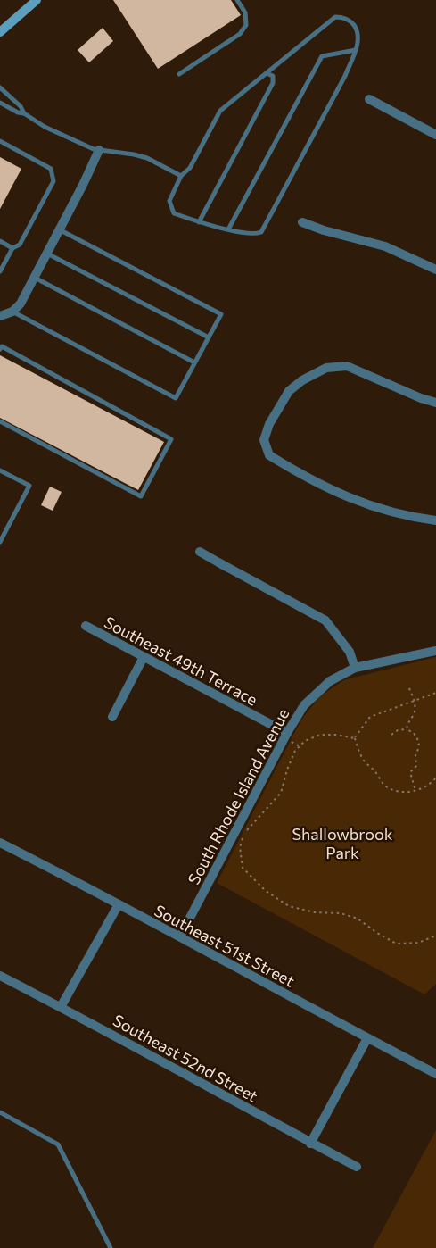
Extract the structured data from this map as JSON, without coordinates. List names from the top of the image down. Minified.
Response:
{"streets":{"street":["Southeast 49th Terrace","South Rhode Island Avenue","Southeast 51st Street","Southeast 52nd Street"]},"crossings":[["Southeast 49th Terrace","South Rhode Island Avenue"],["South Rhode Island Avenue","Southeast 51st Street"]],"parks":["Shallowbrook Park"]}
